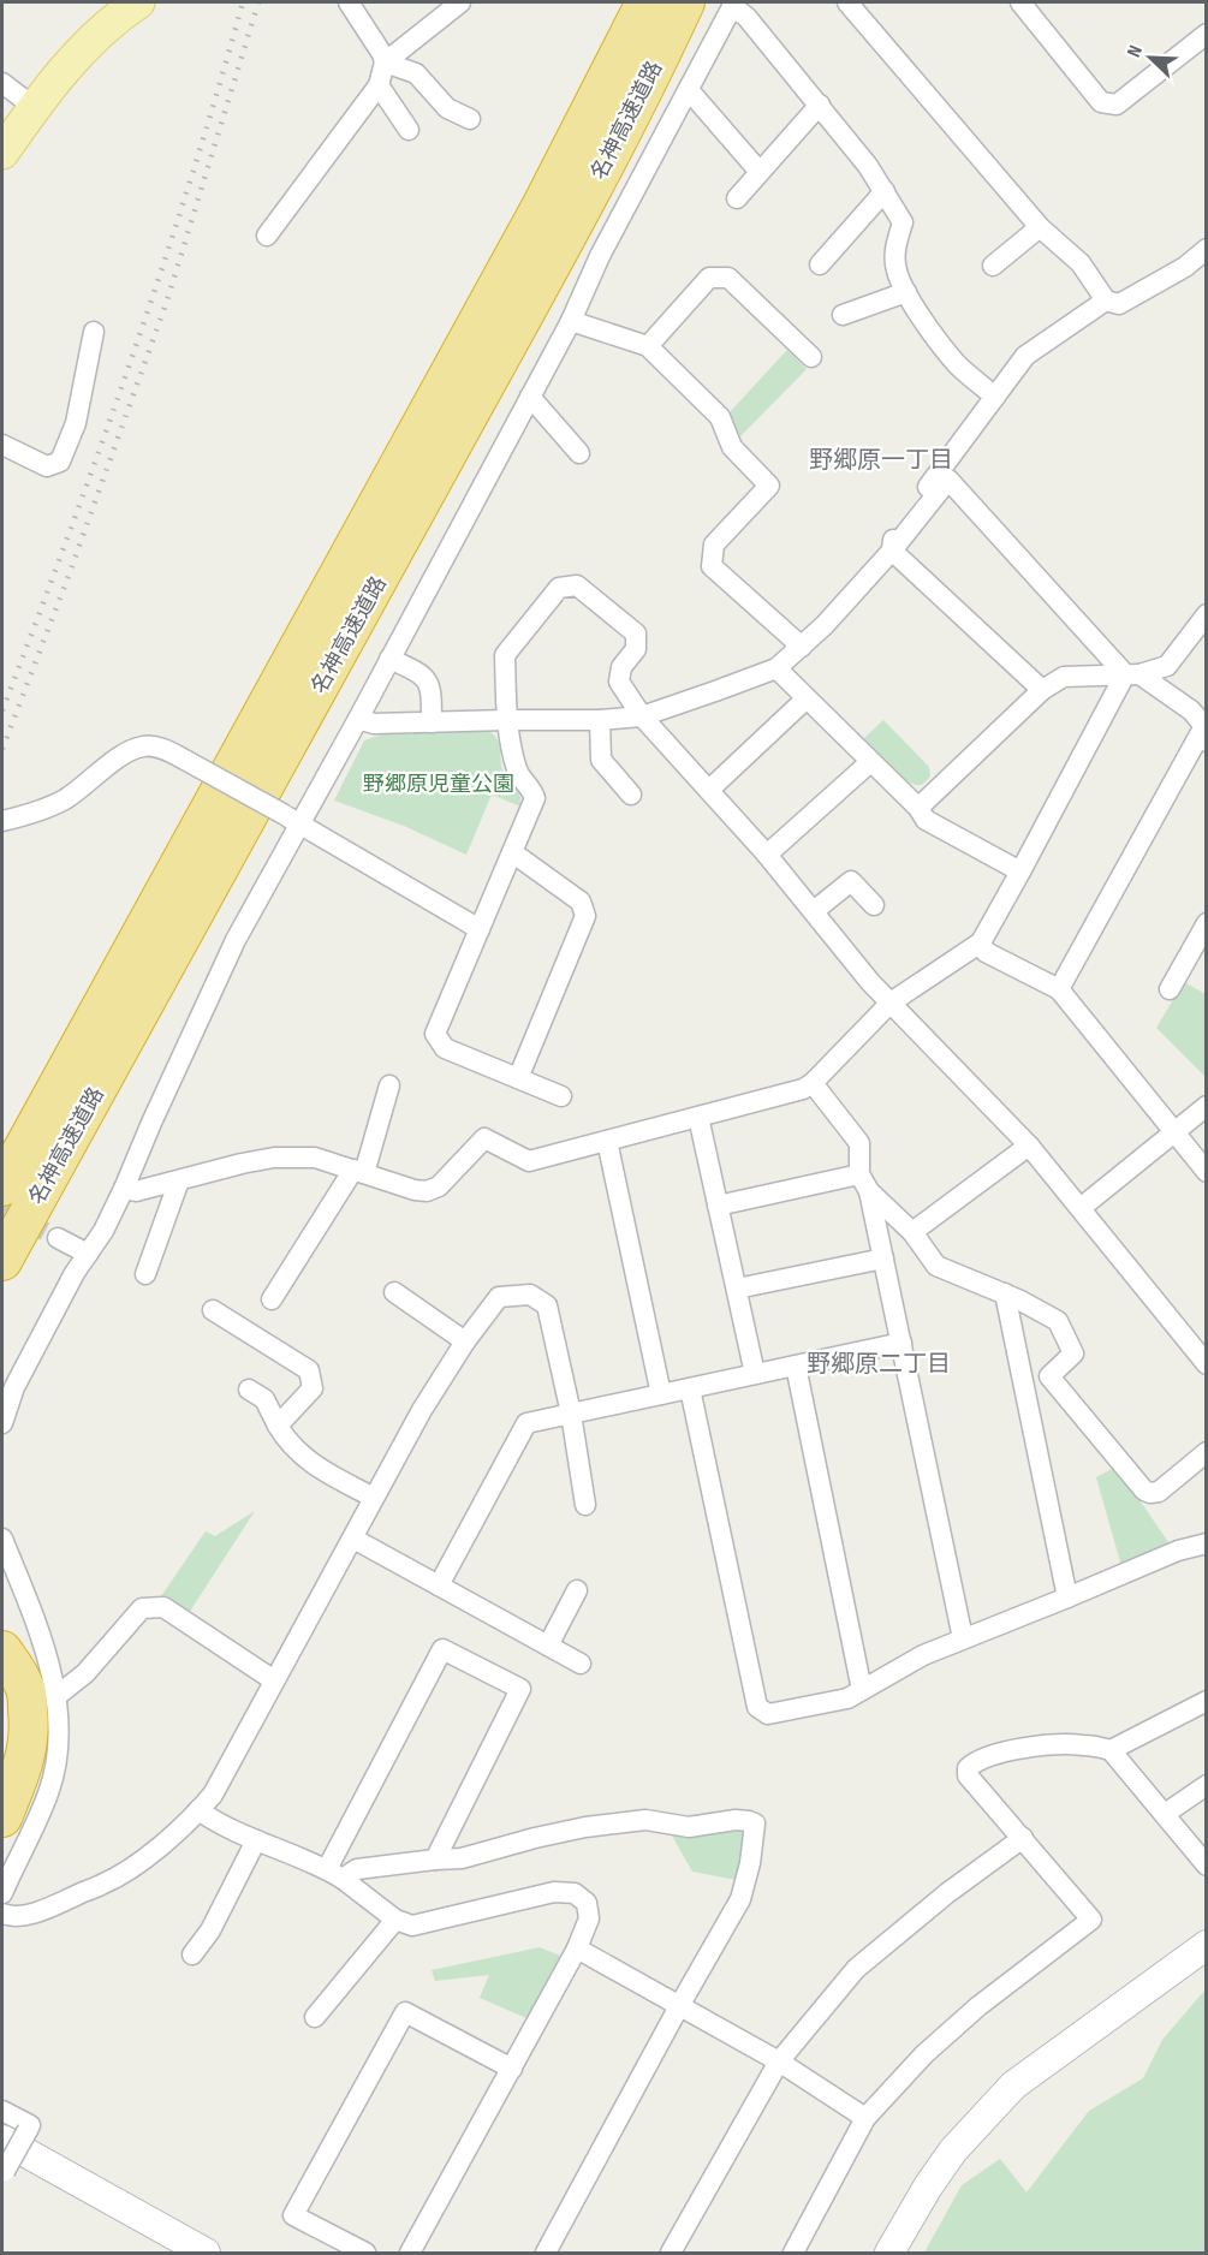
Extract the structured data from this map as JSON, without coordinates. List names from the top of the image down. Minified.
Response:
{"streets":{"highway":["名神高速道路"]},"districts":["野郷原一丁目","野郷原二丁目"],"parks":["野郷原児童公園"],"north":"top left"}
